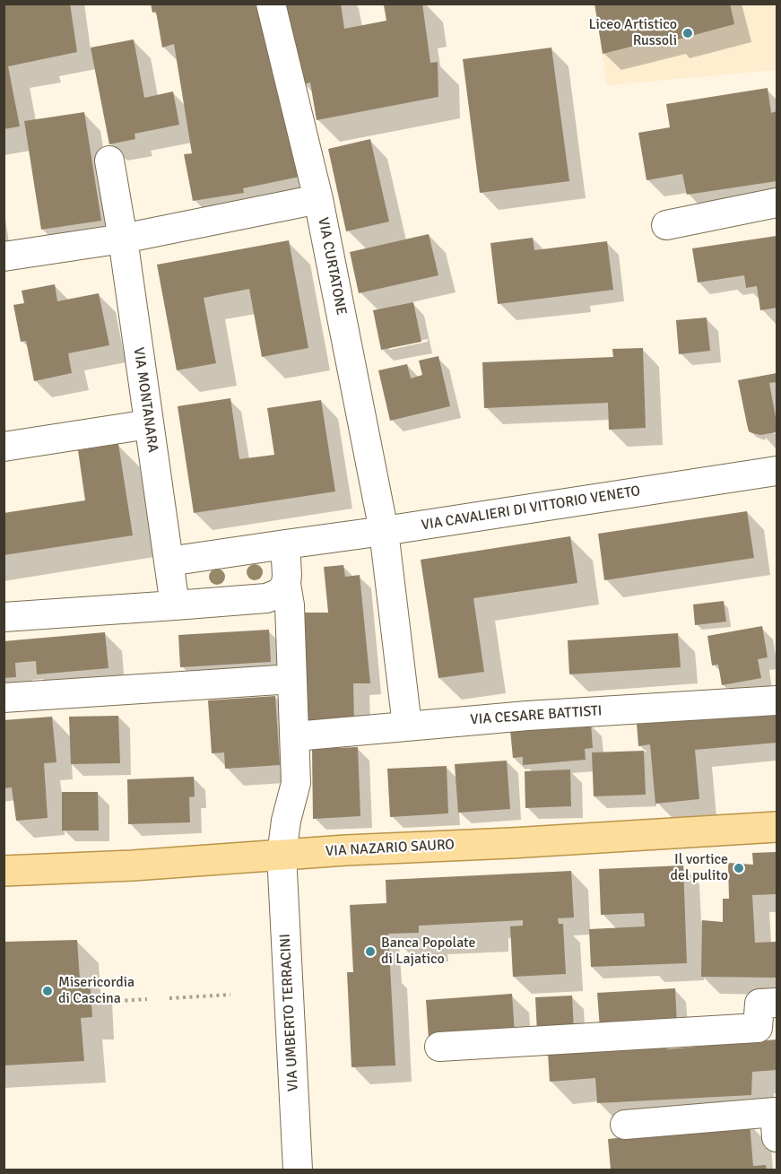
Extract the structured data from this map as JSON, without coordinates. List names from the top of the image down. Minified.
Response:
{"streets":{"main road":["VIA NAZARIO SAURO"],"street":["VIA CURTATONE","VIA MONTANARA","VIA CAVALIERI DI VITTORIO VENETO","VIA CESARE BATTISTI","VIA UMBERTO TERRACINI"]},"crossings":[["VIA CURTATONE","VIA CAVALIERI DI VITTORIO VENETO"],["VIA CURTATONE","VIA CESARE BATTISTI"],["VIA MONTANARA","VIA CAVALIERI DI VITTORIO VENETO"],["VIA NAZARIO SAURO","VIA UMBERTO TERRACINI"]],"places":["Liceo Artistico Russoli","Il vortice del pulito","Banca Popolate di Lajatico","Misericordia di Cascina"]}
